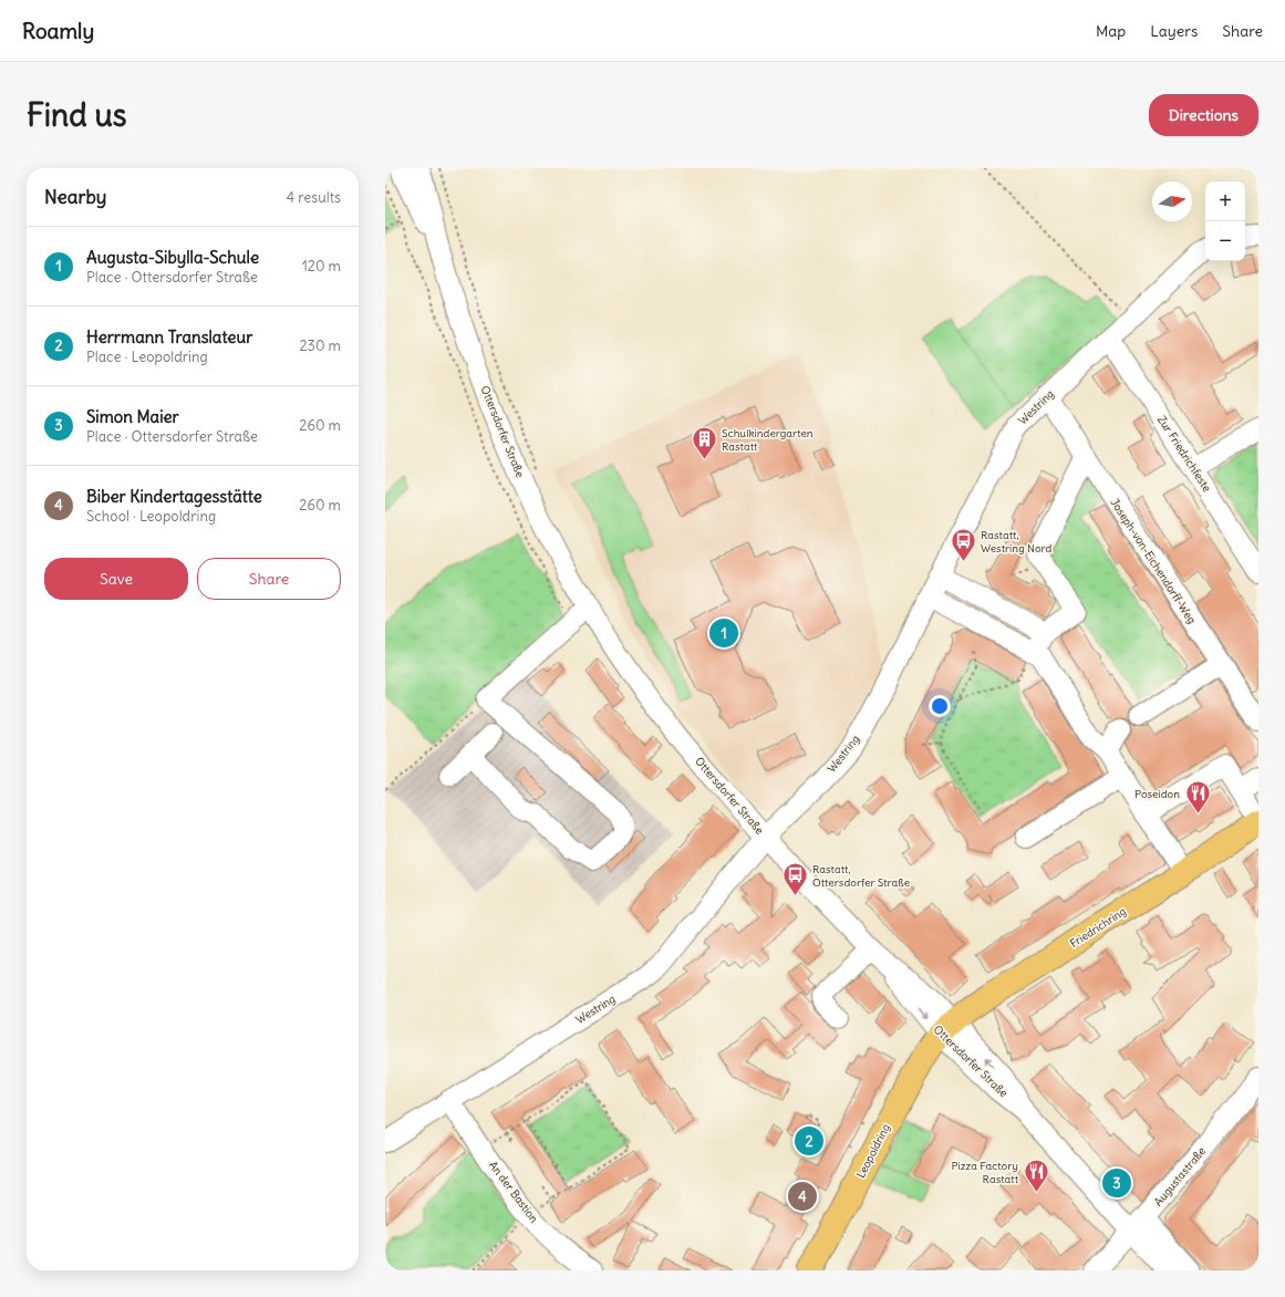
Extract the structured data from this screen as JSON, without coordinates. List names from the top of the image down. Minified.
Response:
{"streets":{"main road":["Friedrichring","Leopoldring"],"street":["Westring","Ottersdorfer Straße","Zur Friedrichfeste","Joseph-von-Eichendorff-Weg","Augustastraße","An der Bastion"]},"crossings":[["Westring","Ottersdorfer Straße"],["Westring","Zur Friedrichfeste"],["Westring","Joseph-von-Eichendorff-Weg"],["Westring","An der Bastion"],["Ottersdorfer Straße","Friedrichring"],["Ottersdorfer Straße","Leopoldring"],["Ottersdorfer Straße","Augustastraße"],["Friedrichring","Leopoldring"]],"places":{"building":["Schulkindergarten Rastatt"],"bus stop":["Rastatt, Westring Nord","Rastatt, Ottersdorfer Straße"],"restaurant":["Poseidon","Pizza Factory Rastatt"]},"north":"right","page":{"header":"Roamly","nav":["Map","Layers","Share"],"buttons":["Directions",["Save","Share"]],"title":"Find us","heading":["Nearby","4 results"],"map_buttons":["+","−"],"list":[{"mark":"1","name":"Augusta-Sibylla-Schule","note":"Place · Ottersdorfer Straße","value":"120 m"},{"mark":"2","name":"Herrmann Translateur","note":"Place · Leopoldring","value":"230 m"},{"mark":"3","name":"Simon Maier","note":"Place · Ottersdorfer Straße","value":"260 m"},{"mark":"4","name":"Biber Kindertagesstätte","note":"School · Leopoldring","value":"260 m"}],"pins":["1","2","3","4"]}}
